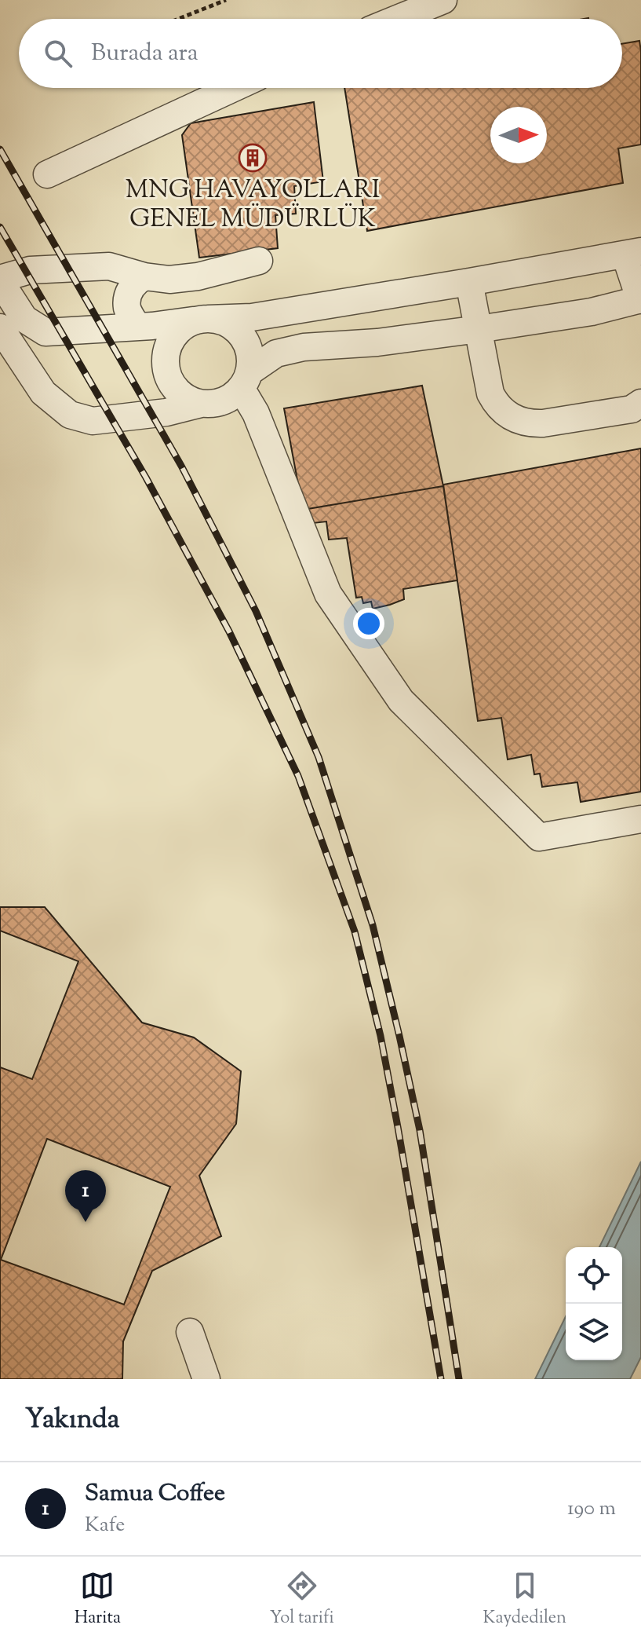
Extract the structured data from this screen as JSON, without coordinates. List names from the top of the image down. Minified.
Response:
{"places":{"building":["MNG HAVAYOLLARI GENEL MÜDÜRLÜK"]},"north":"right","page":{"search":"Burada ara","pins":"1","heading":"Yakında","list":[{"mark":"1","name":"Samua Coffee","note":"Kafe","value":"190 m"}],"nav":["Harita","Yol tarifi","Kaydedilen"]}}
